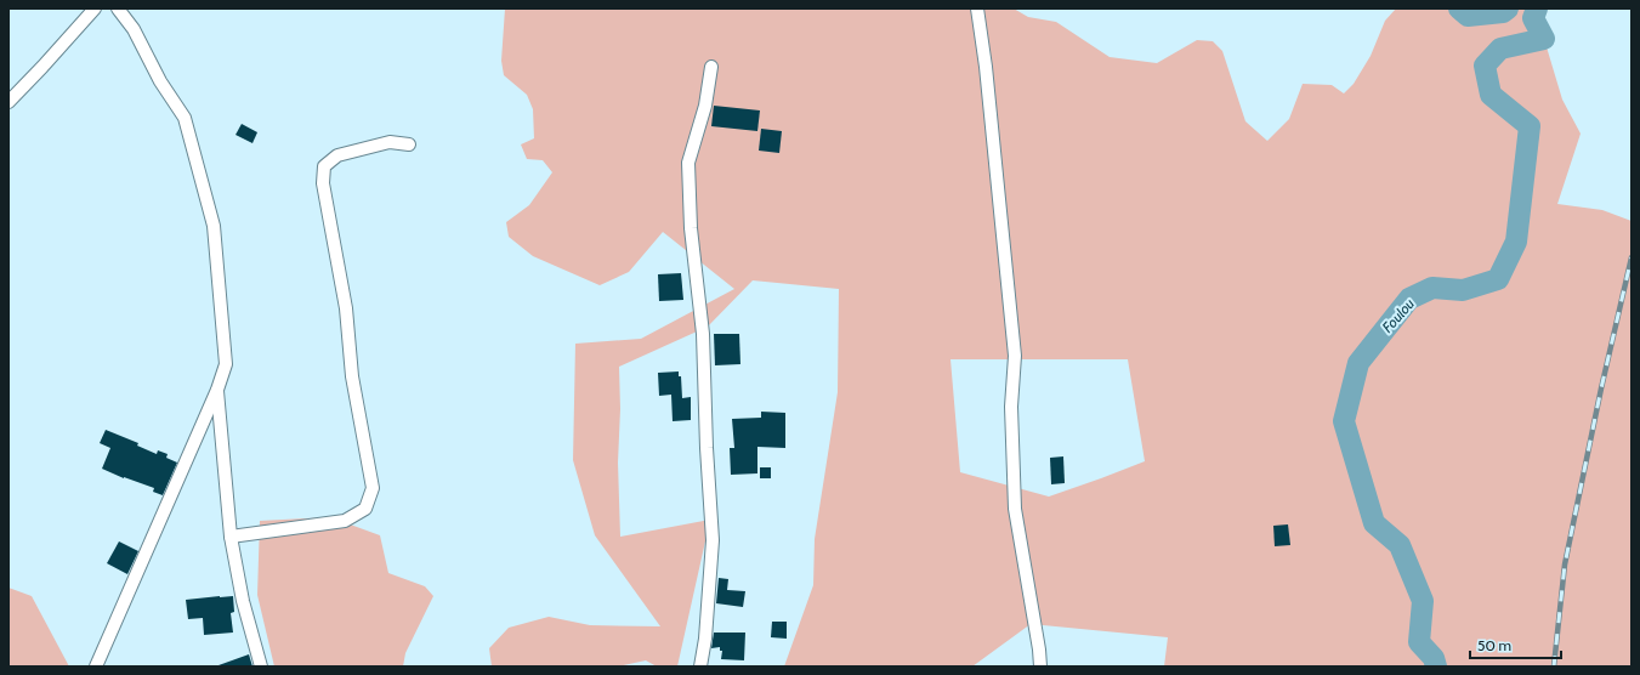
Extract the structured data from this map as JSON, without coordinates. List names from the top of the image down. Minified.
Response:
{"water":["Foulou"],"scale_bar":"50 m"}
